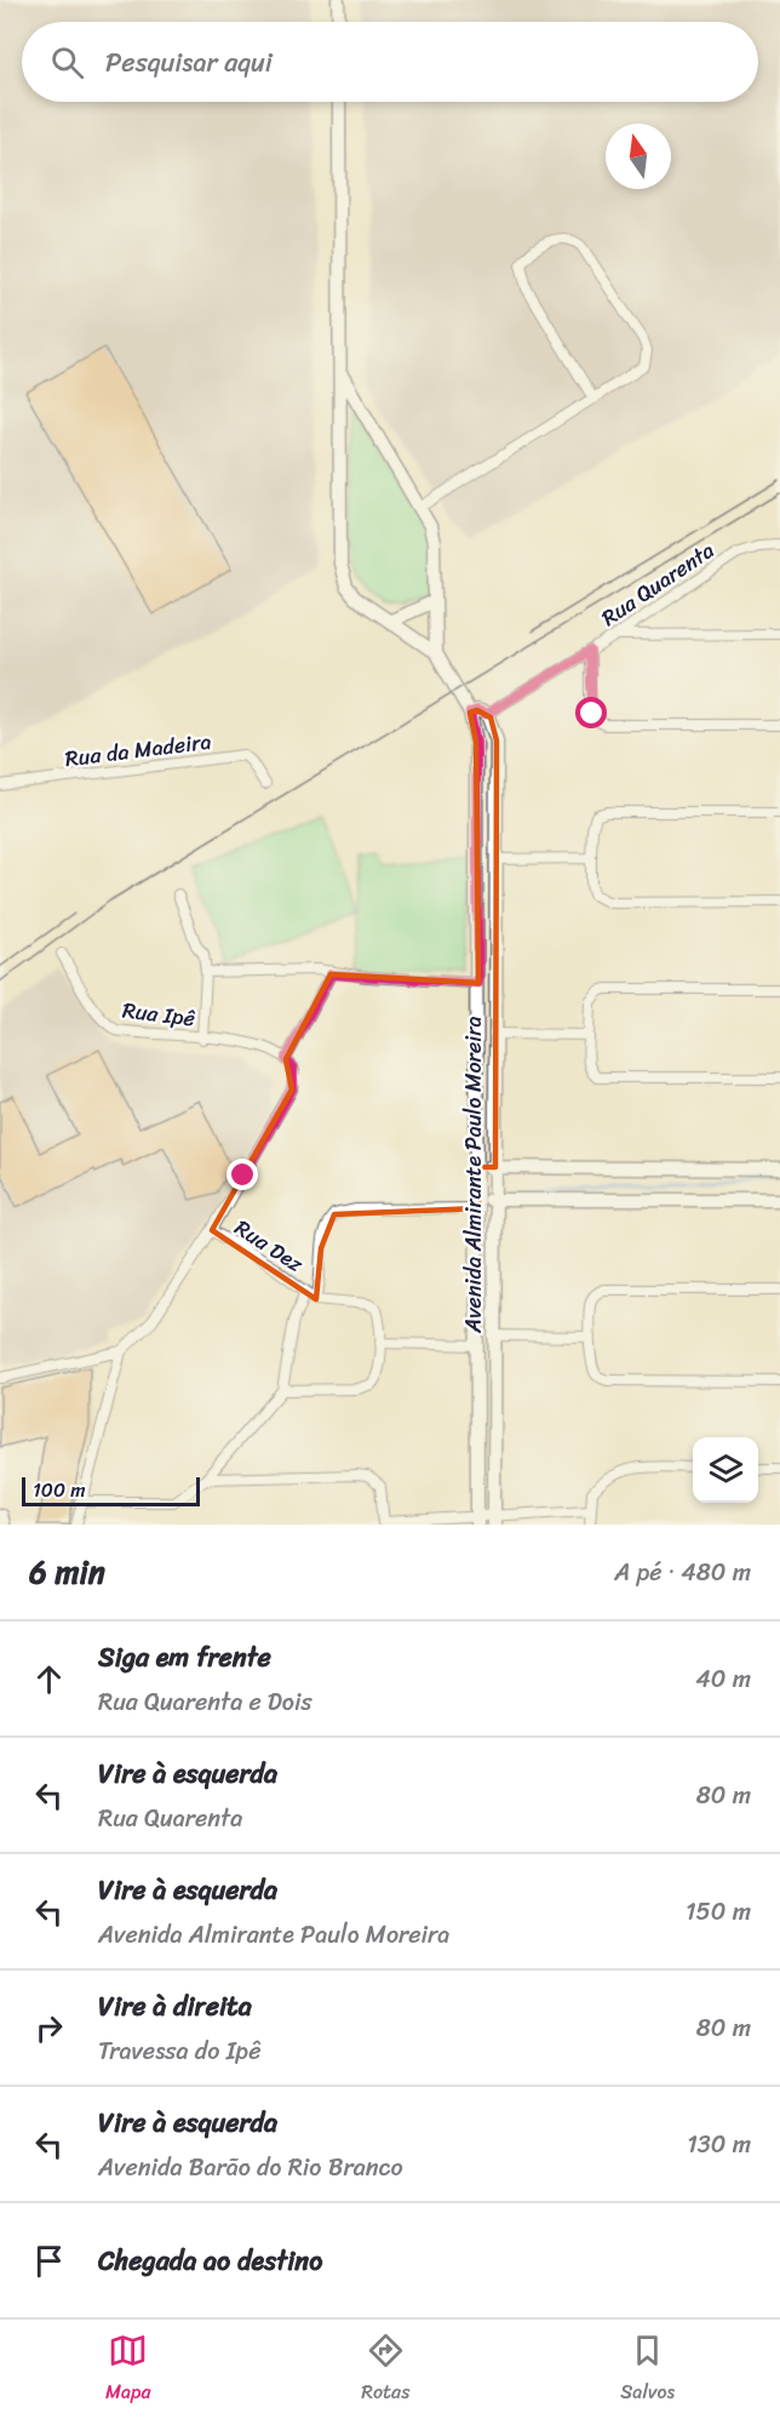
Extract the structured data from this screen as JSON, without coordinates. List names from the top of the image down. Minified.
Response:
{"streets":{"main road":["Avenida Almirante Paulo Moreira"],"street":["Rua Quarenta","Rua da Madeira","Rua Ipê","Rua Dez"]},"crossings":[["Rua Quarenta","Avenida Almirante Paulo Moreira"]],"scale_bar":"100 m","north":"top","page":{"search":"Pesquisar aqui","scale":"100 m","heading":["6 min","A pé · 480 m"],"list":[["Siga em frente","Rua Quarenta e Dois","40 m"],["Vire à esquerda","Rua Quarenta","80 m"],["Vire à esquerda","Avenida Almirante Paulo Moreira","150 m"],["Vire à direita","Travessa do Ipê","80 m"],["Vire à esquerda","Avenida Barão do Rio Branco","130 m"],"Chegada ao destino"],"nav":["Mapa","Rotas","Salvos"]}}
